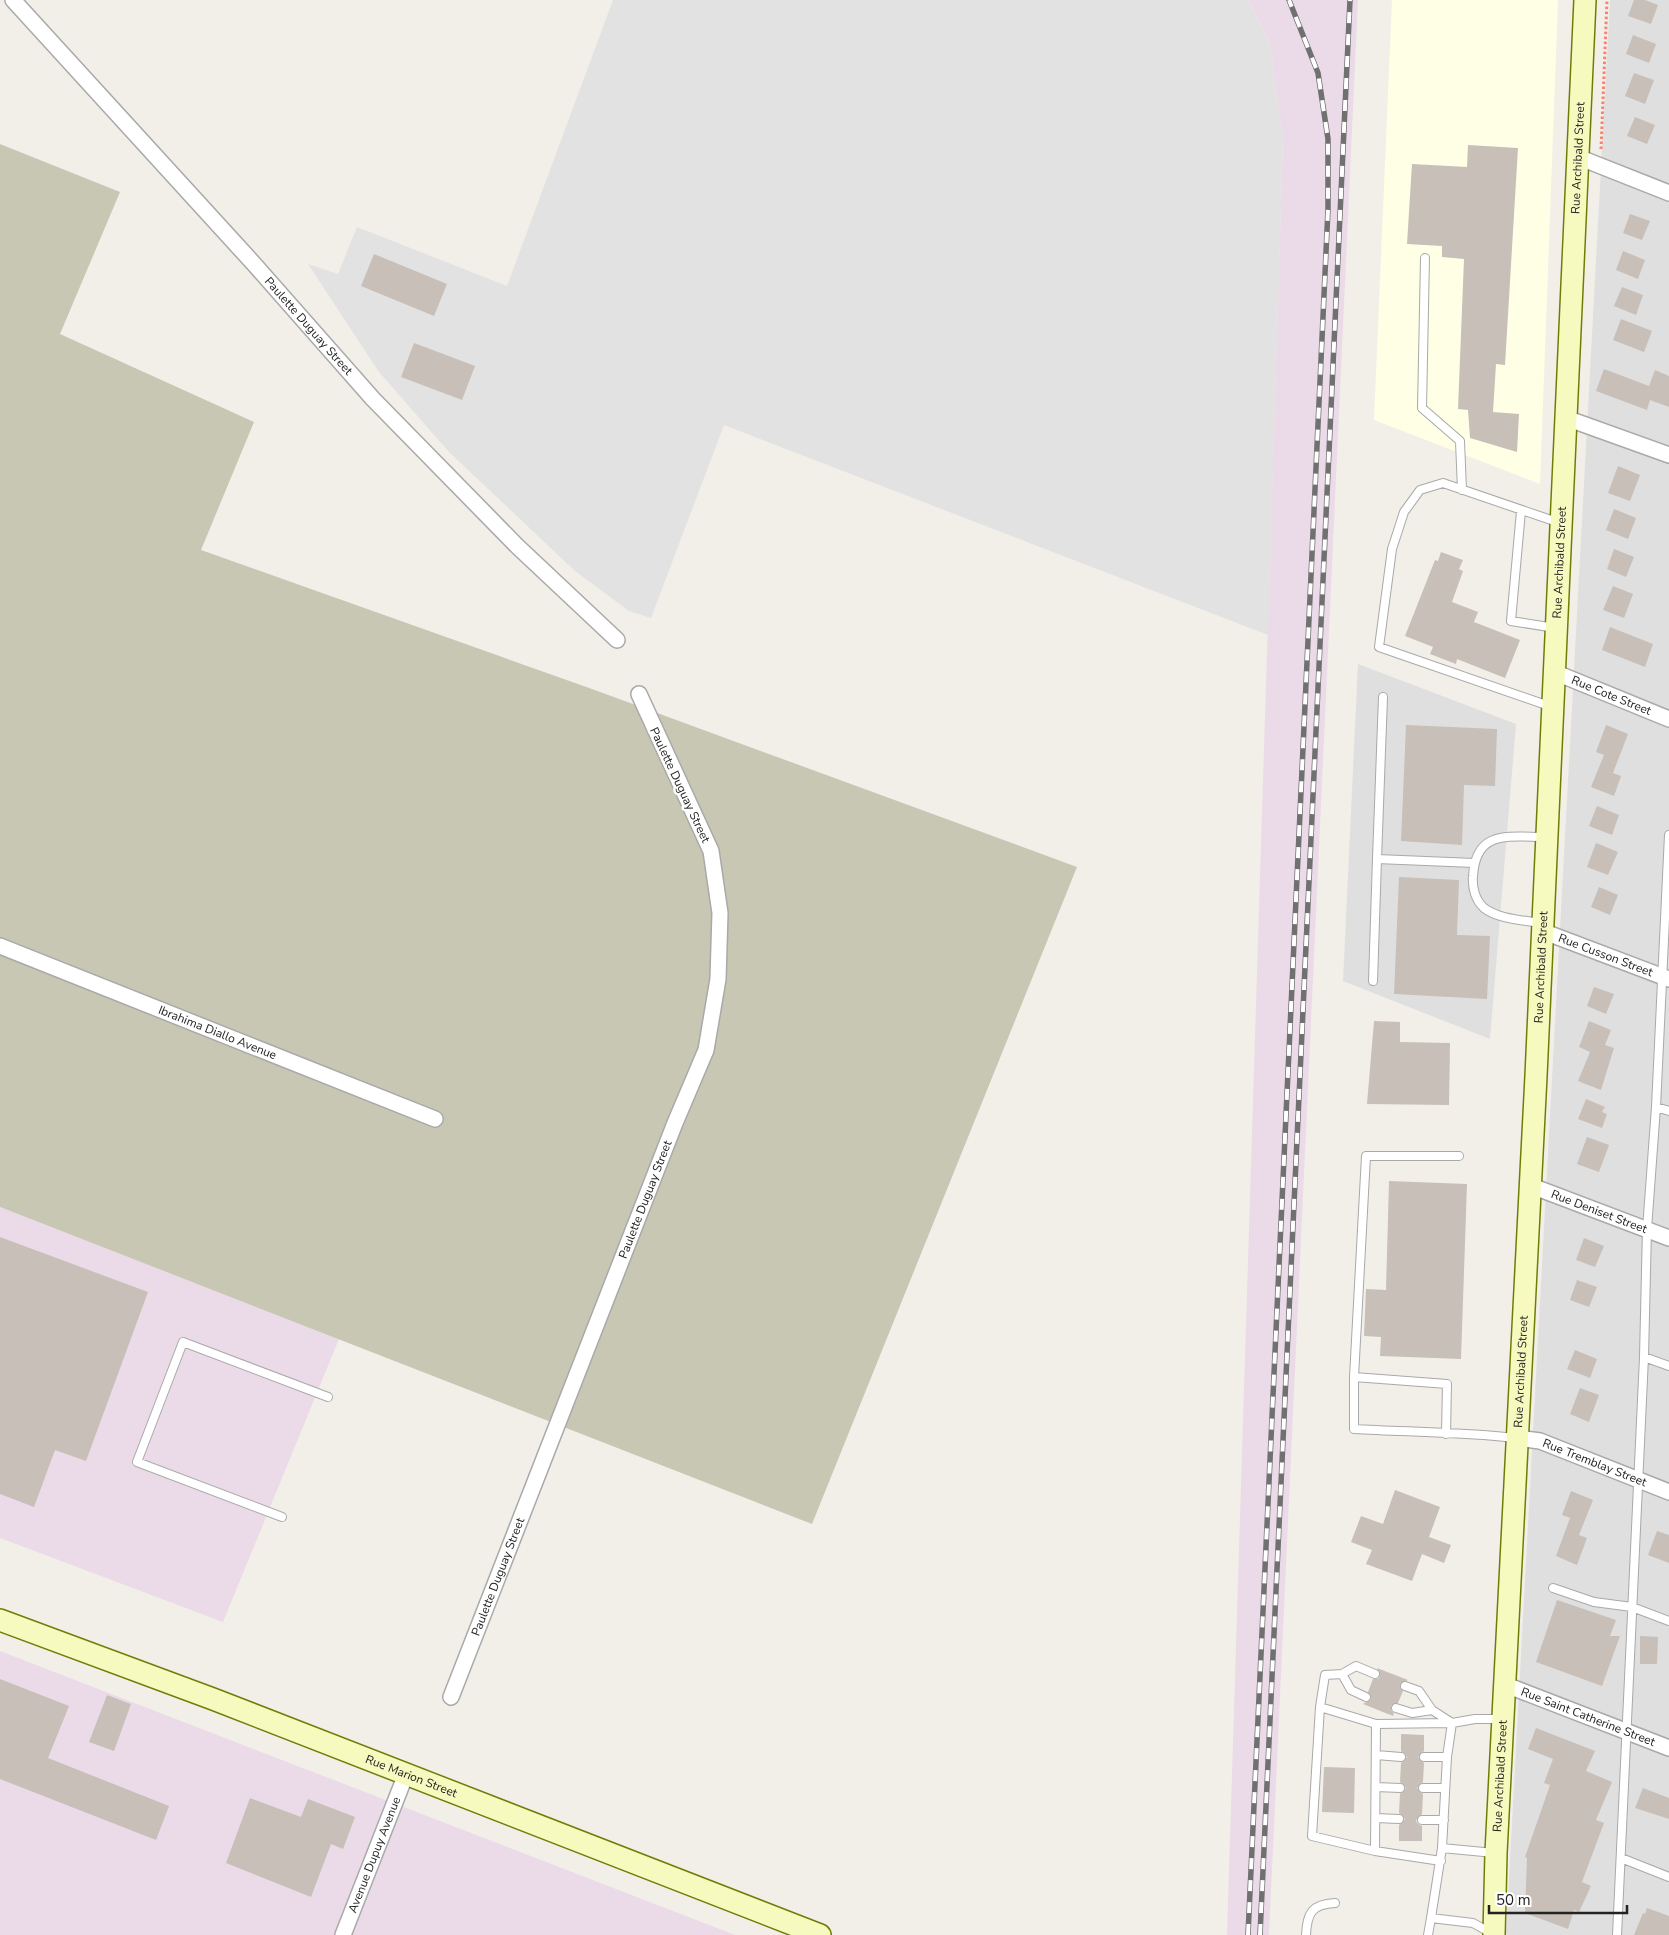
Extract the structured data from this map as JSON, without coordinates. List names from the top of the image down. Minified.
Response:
{"streets":{"main road":["Rue Archibald Street","Rue Marion Street"],"street":["Paulette Duguay Street","Rue Cote Street","Rue Cusson Street","Ibrahima Diallo Avenue","Rue Deniset Street","Rue Tremblay Street","Rue Saint Catherine Street","Avenue Dupuy Avenue"]},"crossings":[["Rue Archibald Street","Rue Cote Street"],["Rue Archibald Street","Rue Cusson Street"],["Rue Archibald Street","Rue Deniset Street"],["Rue Archibald Street","Rue Tremblay Street"],["Rue Archibald Street","Rue Saint Catherine Street"],["Rue Marion Street","Avenue Dupuy Avenue"]],"scale_bar":"50 m"}
